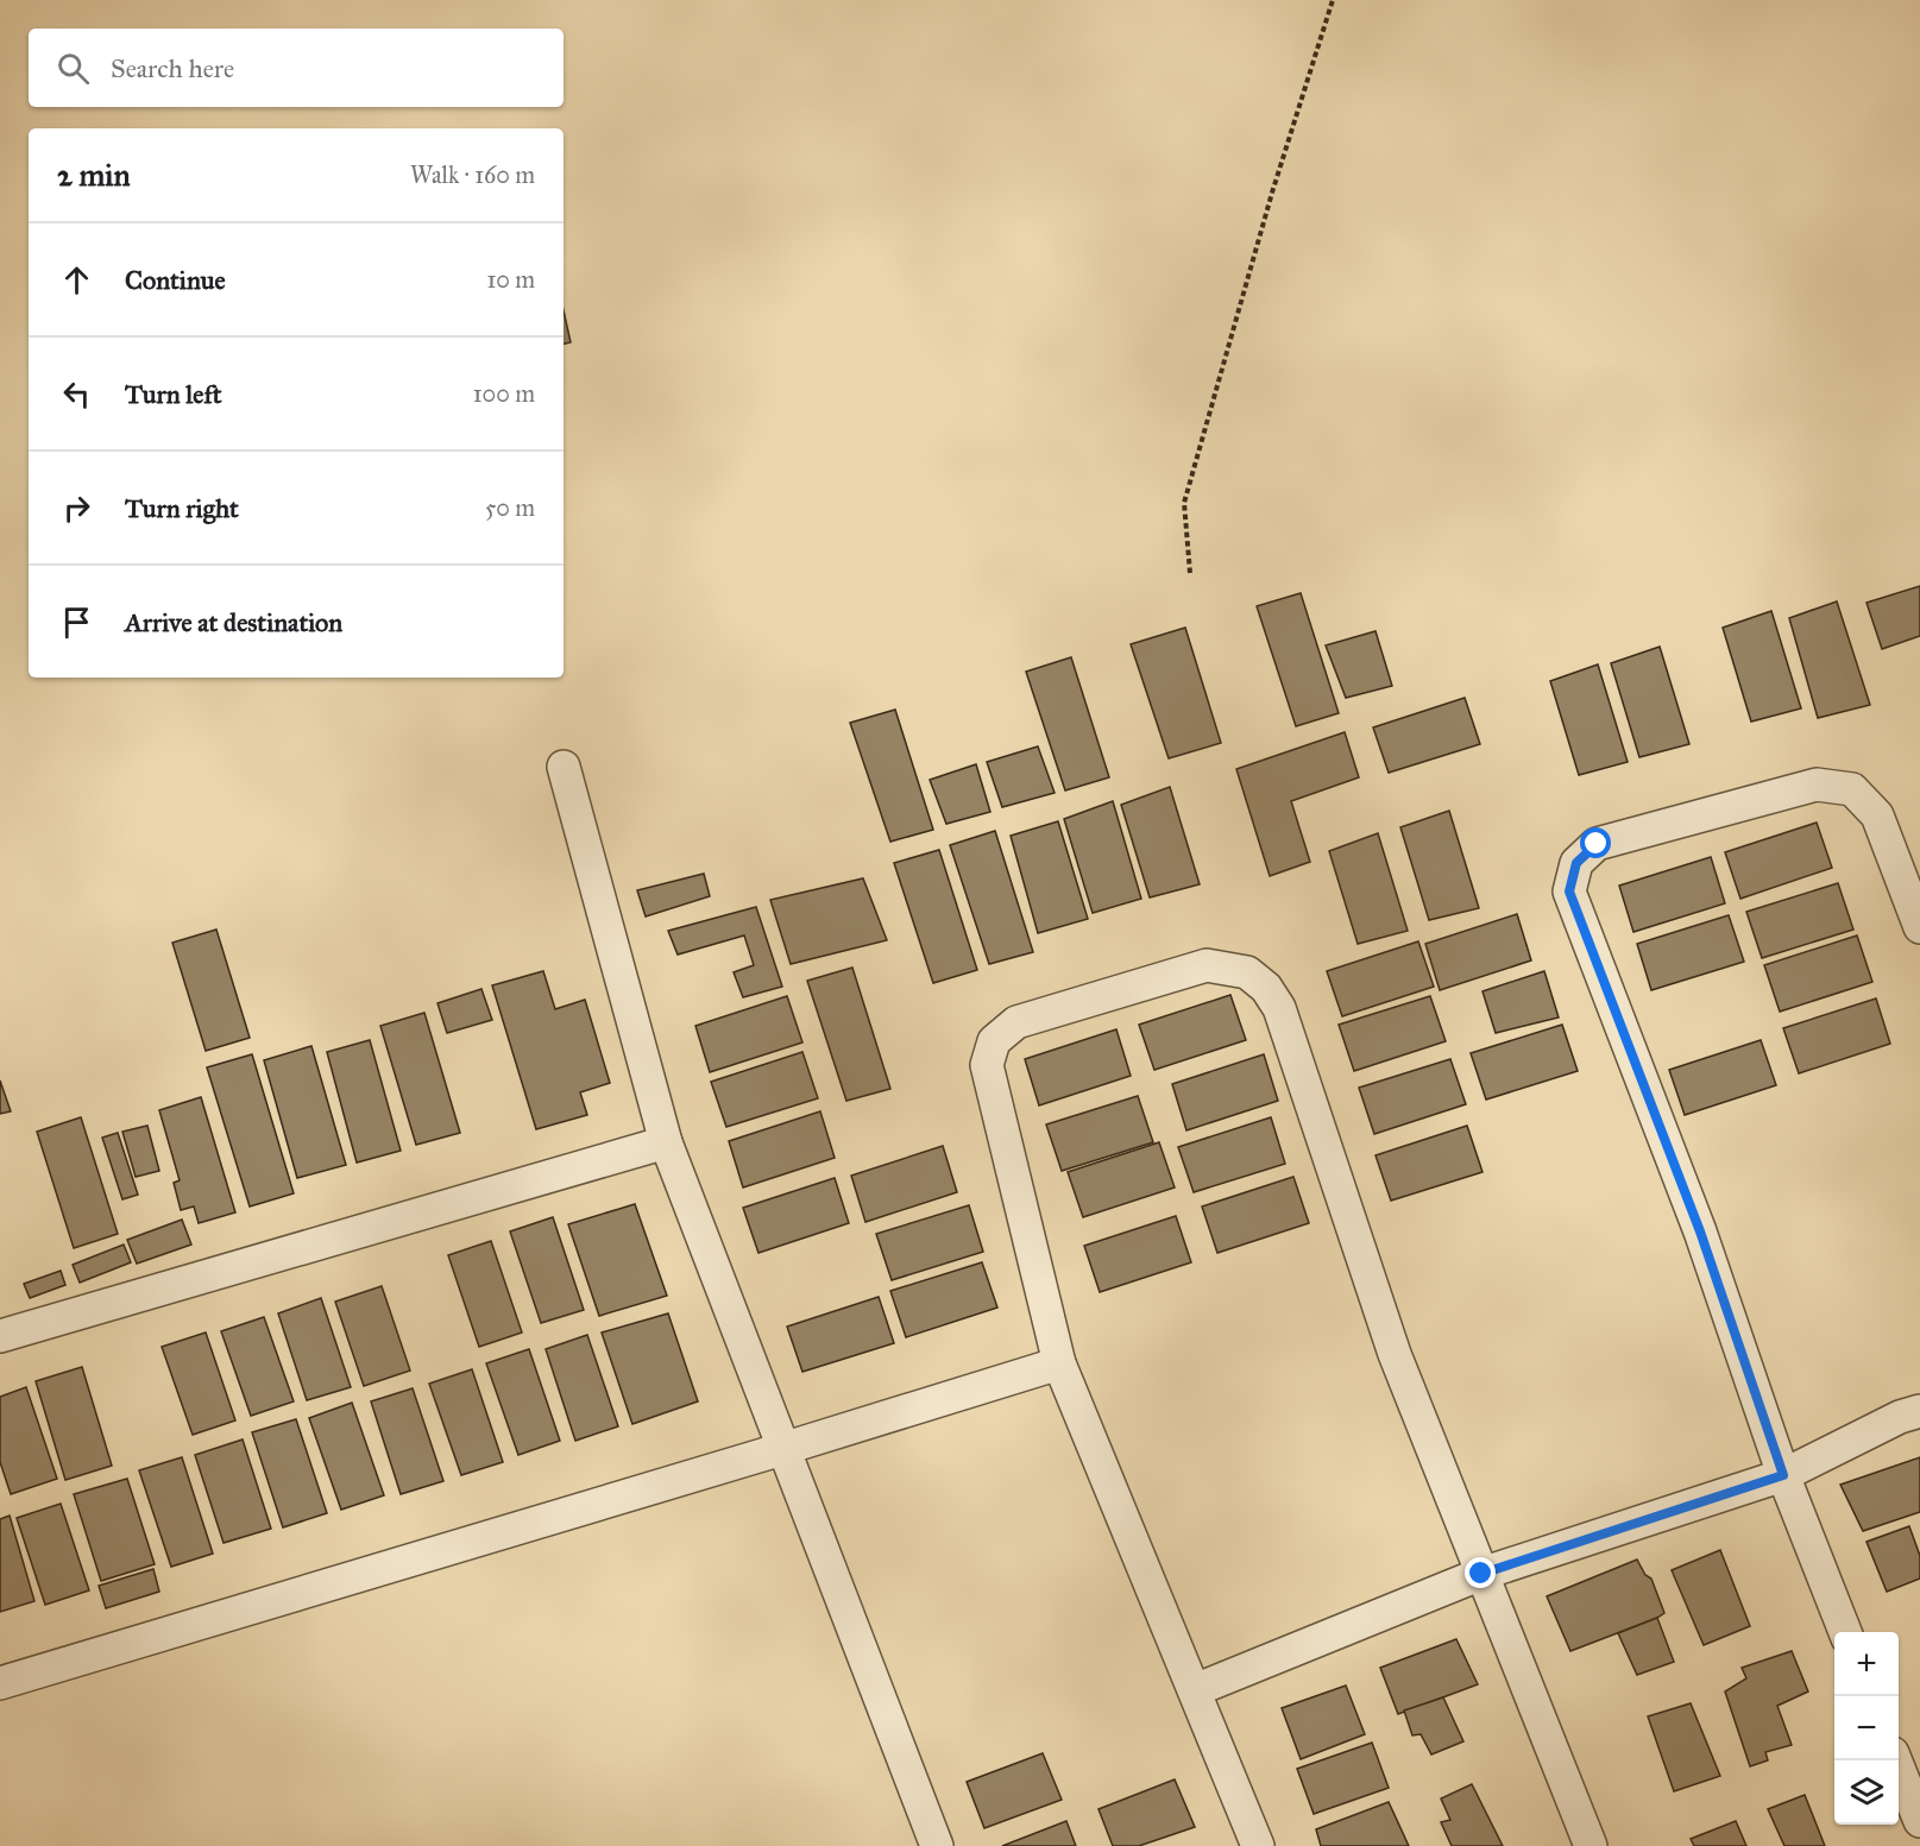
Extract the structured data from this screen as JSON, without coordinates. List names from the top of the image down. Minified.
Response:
{"page":{"search":"Search here","heading":["2 min","Walk · 160 m"],"list":[["Continue","10 m"],["Turn left","100 m"],["Turn right","50 m"],"Arrive at destination"],"map_buttons":["+","−"]}}
